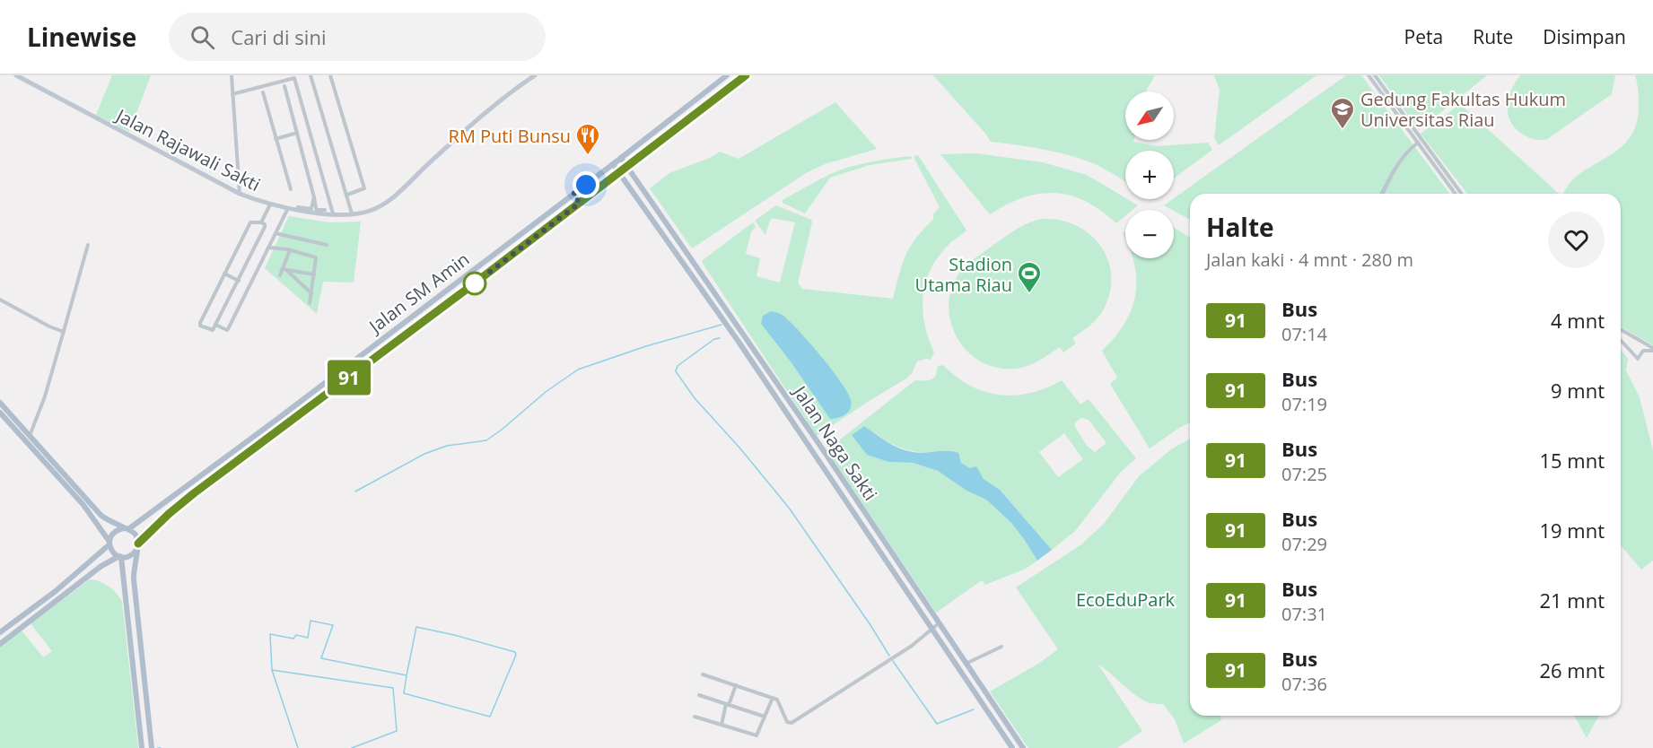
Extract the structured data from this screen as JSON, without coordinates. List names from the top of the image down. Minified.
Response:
{"streets":{"main road":["Jalan Rajawali Sakti","Jalan SM Amin","Jalan Naga Sakti"]},"crossings":[["Jalan SM Amin","Jalan Naga Sakti"]],"parks":["EcoEduPark"],"places":{"school or university":["Gedung Fakultas Hukum Universitas Riau"],"restaurant":["RM Puti Bunsu"],"sports":["Stadion Utama Riau"]},"lines":["bus line 91"],"north":"bottom left","page":{"header":"Linewise","search":"Cari di sini","nav":["Peta","Rute","Disimpan"],"on_map":"91","map_buttons":["+","−"],"heading":["Halte","Jalan kaki · 4 mnt · 280 m"],"list":[{"mark":"91","name":"Bus","note":"07:14","value":"4 mnt"},{"mark":"91","name":"Bus","note":"07:19","value":"9 mnt"},{"mark":"91","name":"Bus","note":"07:25","value":"15 mnt"},{"mark":"91","name":"Bus","note":"07:29","value":"19 mnt"},{"mark":"91","name":"Bus","note":"07:31","value":"21 mnt"},{"mark":"91","name":"Bus","note":"07:36","value":"26 mnt"}]}}
